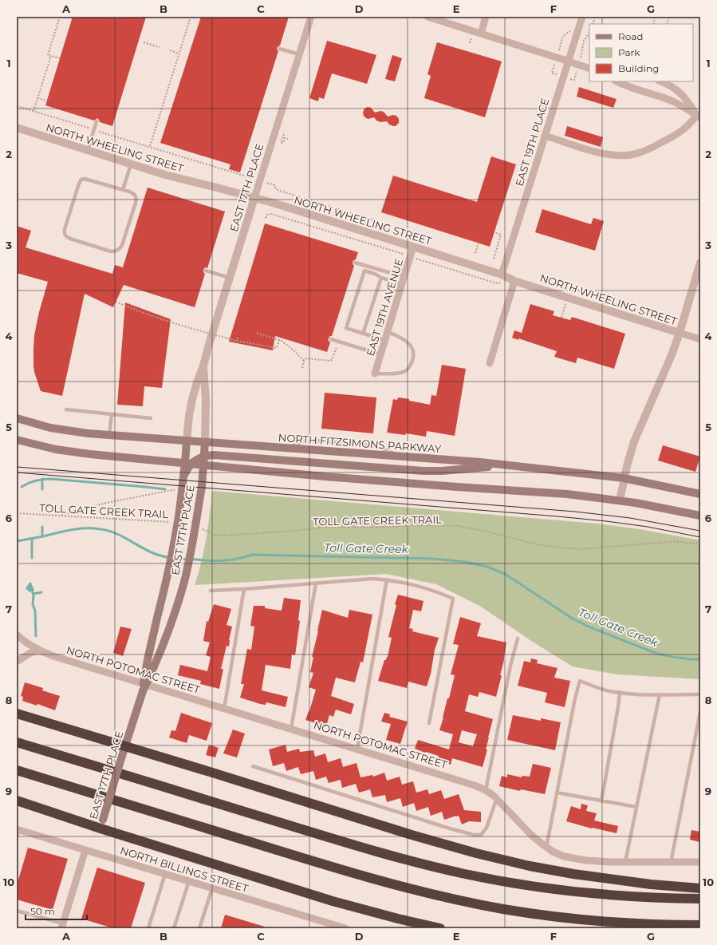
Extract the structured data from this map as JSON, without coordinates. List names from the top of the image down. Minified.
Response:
{"streets":{"main road":["EAST 17TH PLACE","NORTH FITZSIMONS PARKWAY"],"street":["EAST 19TH PLACE","NORTH WHEELING STREET","EAST 19TH AVENUE","NORTH POTOMAC STREET","NORTH BILLINGS STREET"],"path":["TOLL GATE CREEK TRAIL"]},"crossings":[["EAST 19TH PLACE","NORTH WHEELING STREET"],["NORTH WHEELING STREET","EAST 17TH PLACE"],["NORTH WHEELING STREET","EAST 19TH AVENUE"],["EAST 17TH PLACE","NORTH FITZSIMONS PARKWAY"]],"water":["Toll Gate Creek"],"legend":["Road","Park","Building"],"scale_bar":"50 m","grid":{"columns":["A","B","C","D","E","F","G"],"rows":["1","2","3","4","5","6","7","8","9","10"]}}
